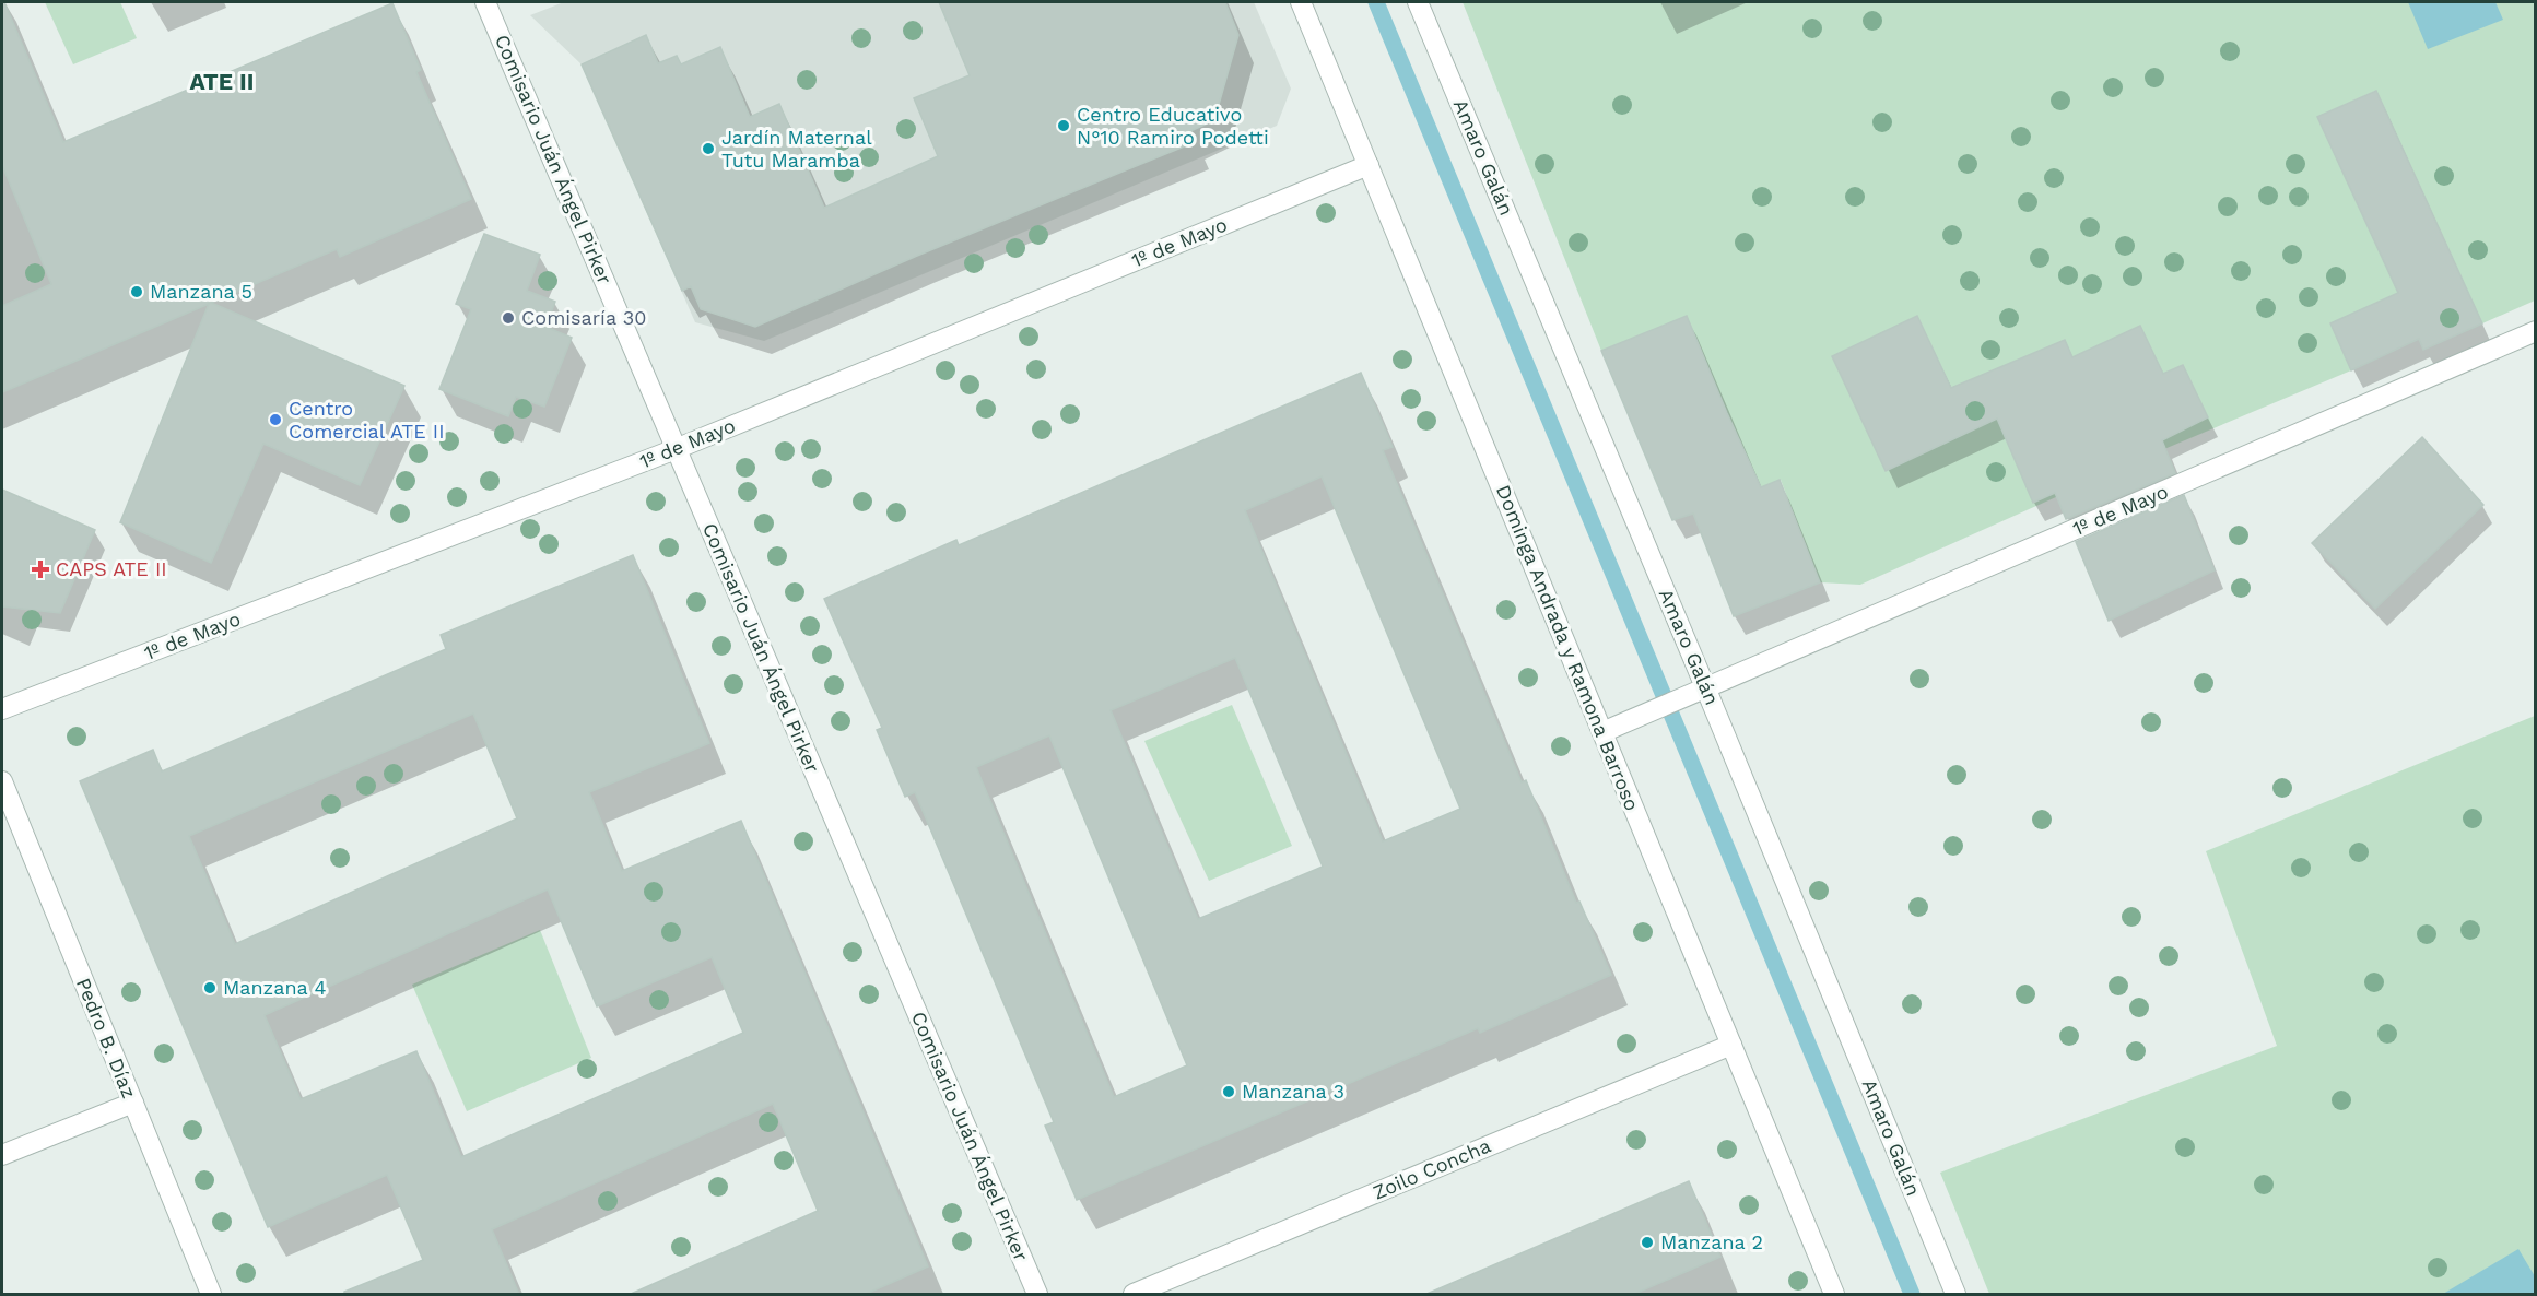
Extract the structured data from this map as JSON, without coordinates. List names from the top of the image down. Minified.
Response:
{"streets":{"street":["Amaro Galán","Comisario Juán Ángel Pirker","1º de Mayo","Dominga Andrada y Ramona Barroso","Pedro B. Díaz","Zoilo Concha"]},"crossings":[["Amaro Galán","1º de Mayo"],["Comisario Juán Ángel Pirker","1º de Mayo"],["1º de Mayo","Dominga Andrada y Ramona Barroso"],["Dominga Andrada y Ramona Barroso","Zoilo Concha"]],"districts":["ATE II"],"places":{"other":["Centro Educativo N°10 Ramiro Podetti","Jardín Maternal Tutu Maramba","Manzana 5","Comisaría 30","Centro Comercial ATE II","Manzana 4","Manzana 3","Manzana 2"],"health":["CAPS ATE II"]}}
